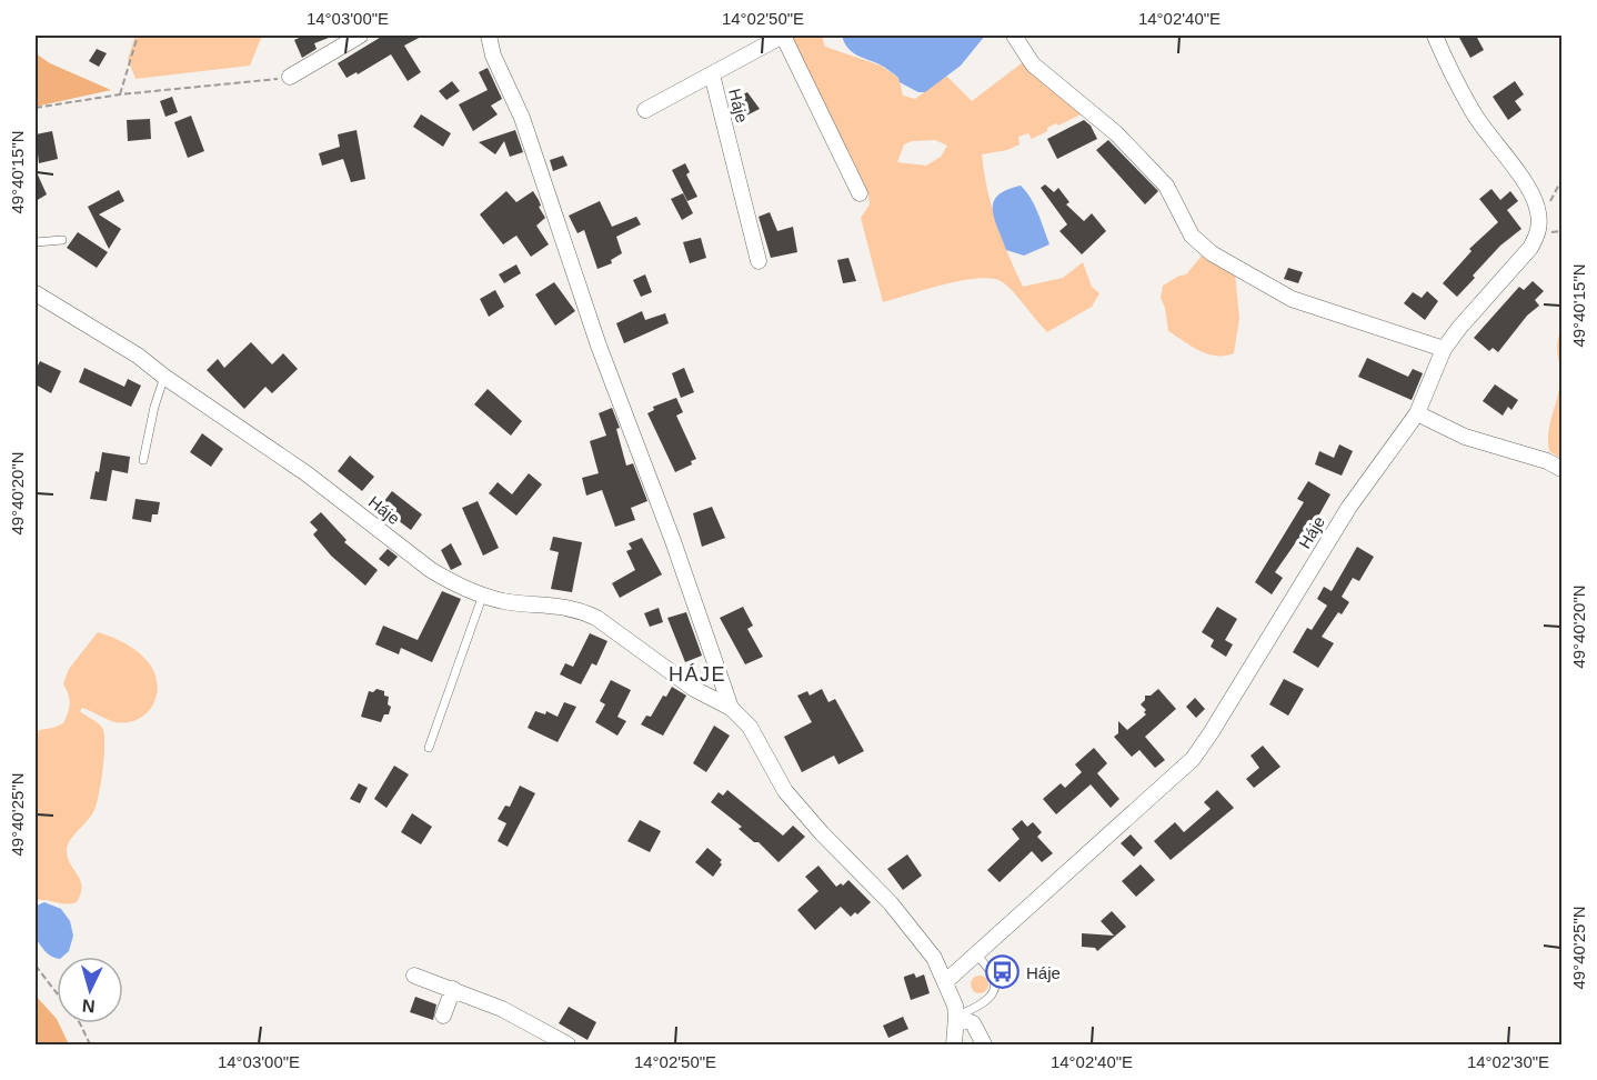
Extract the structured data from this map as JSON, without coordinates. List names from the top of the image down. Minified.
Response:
{"streets":{"street":["Háje"]},"districts":["HÁJE"],"places":{"bus stop":["Háje"]},"north":"bottom","coordinates":["14°03'00\"E","14°02'50\"E","14°02'40\"E","49°40'15\"N","49°40'20\"N","49°40'25\"N","14°02'30\"E"]}
